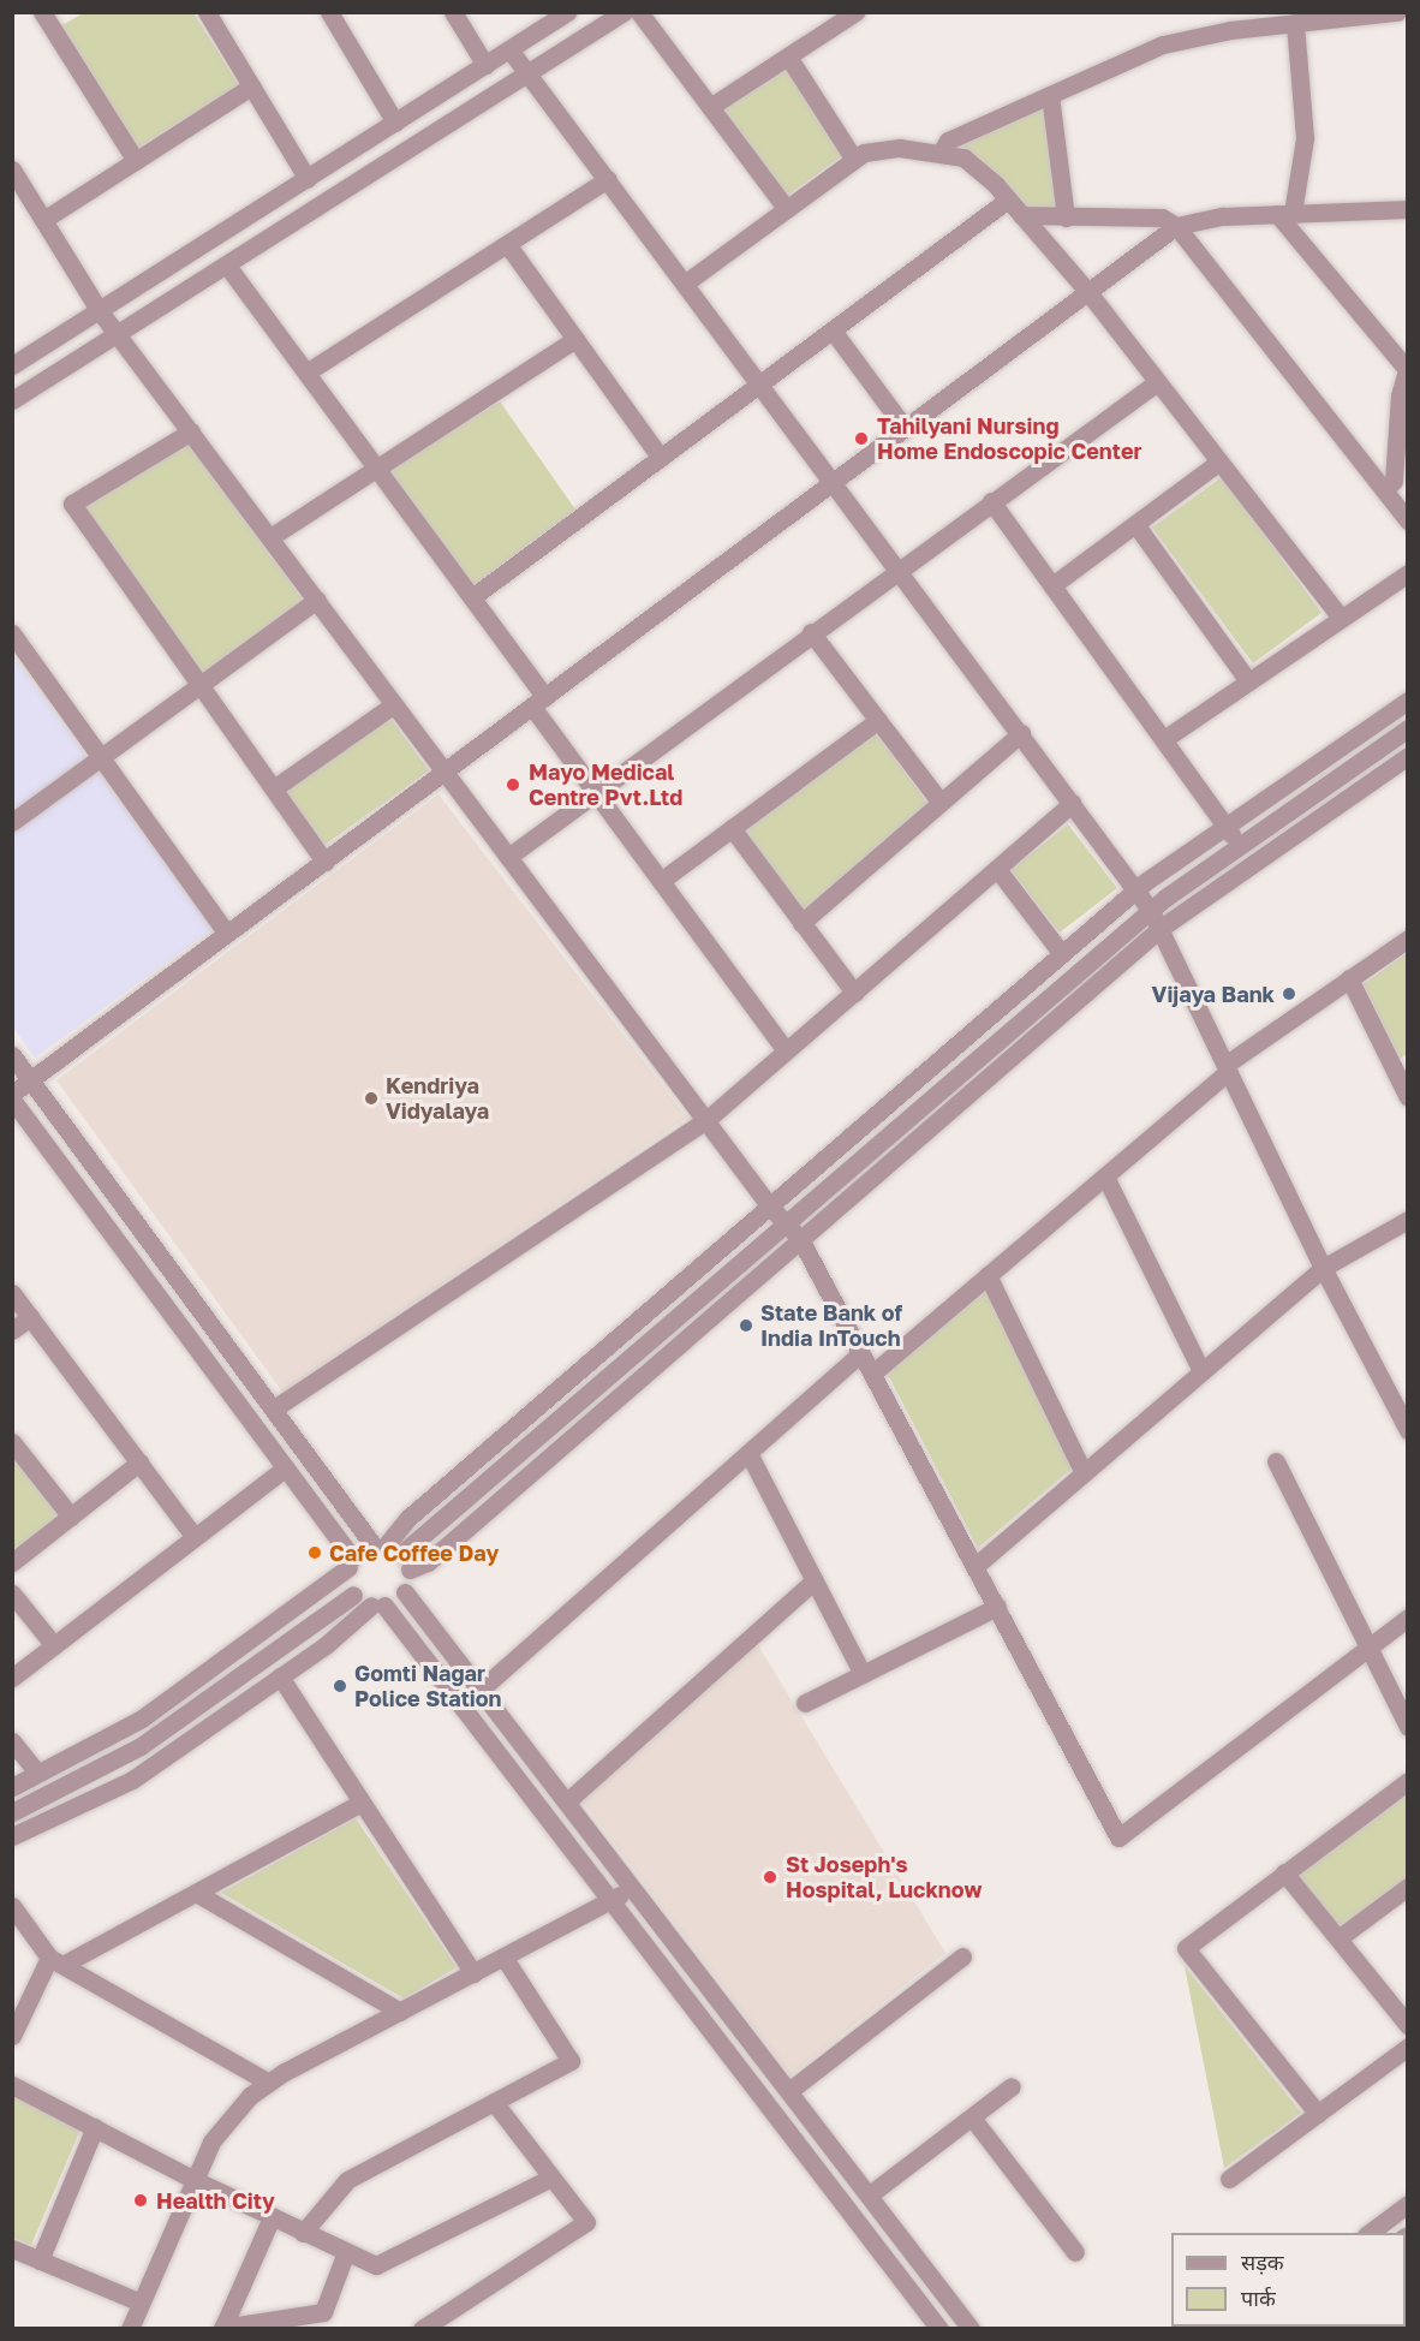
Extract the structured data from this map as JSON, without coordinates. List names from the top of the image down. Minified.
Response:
{"places":["Tahilyani Nursing Home Endoscopic Center","Mayo Medical Centre Pvt.Ltd","Vijaya Bank","Kendriya Vidyalaya","State Bank of India InTouch","Cafe Coffee Day","Gomti Nagar Police Station","St Joseph's Hospital, Lucknow","Health City"],"legend":["सड़क","पार्क"]}
